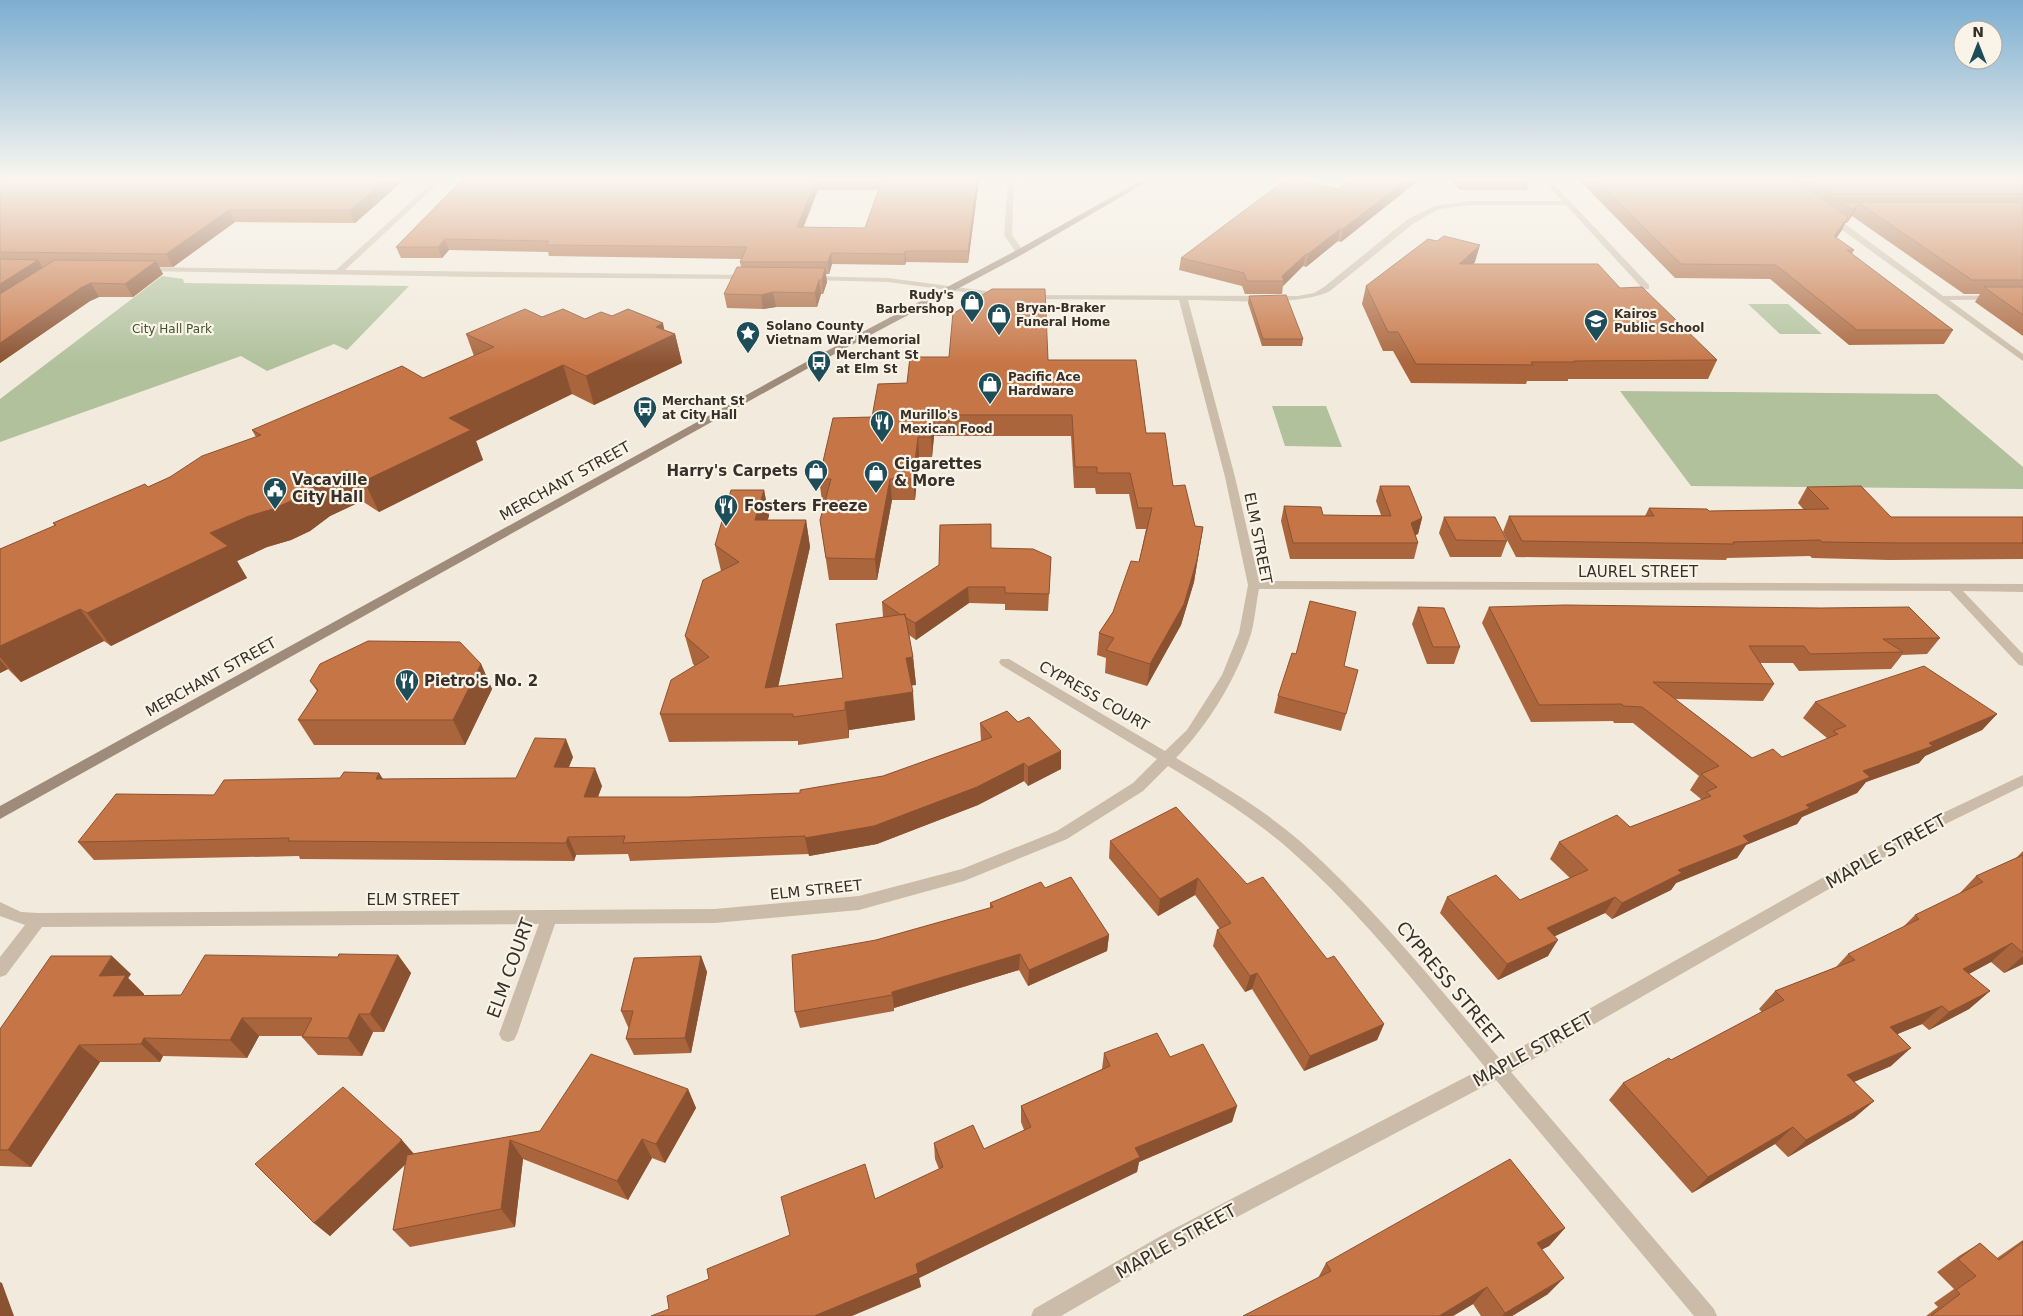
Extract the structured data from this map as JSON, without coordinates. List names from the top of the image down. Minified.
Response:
{"streets":{"main road":["MERCHANT STREET"],"street":["ELM STREET","LAUREL STREET","CYPRESS COURT","MAPLE STREET","ELM COURT","CYPRESS STREET"]},"crossings":[["ELM STREET","LAUREL STREET"],["ELM STREET","CYPRESS COURT"],["ELM STREET","ELM COURT"],["ELM STREET","CYPRESS STREET"],["CYPRESS COURT","CYPRESS STREET"],["MAPLE STREET","CYPRESS STREET"]],"parks":["City Hall Park"],"places":{"shop":["Rudy's Barbershop","Bryan-Braker Funeral Home","Pacific Ace Hardware","Harry's Carpets","Cigarettes & More"],"school or university":["Kairos Public School"],"place":["Solano County Vietnam War Memorial"],"bus stop":["Merchant St at Elm St","Merchant St at City Hall"],"restaurant":["Murillo's Mexican Food","Fosters Freeze","Pietro's No. 2"],"public building":["Vacaville City Hall"]},"north":"top"}
